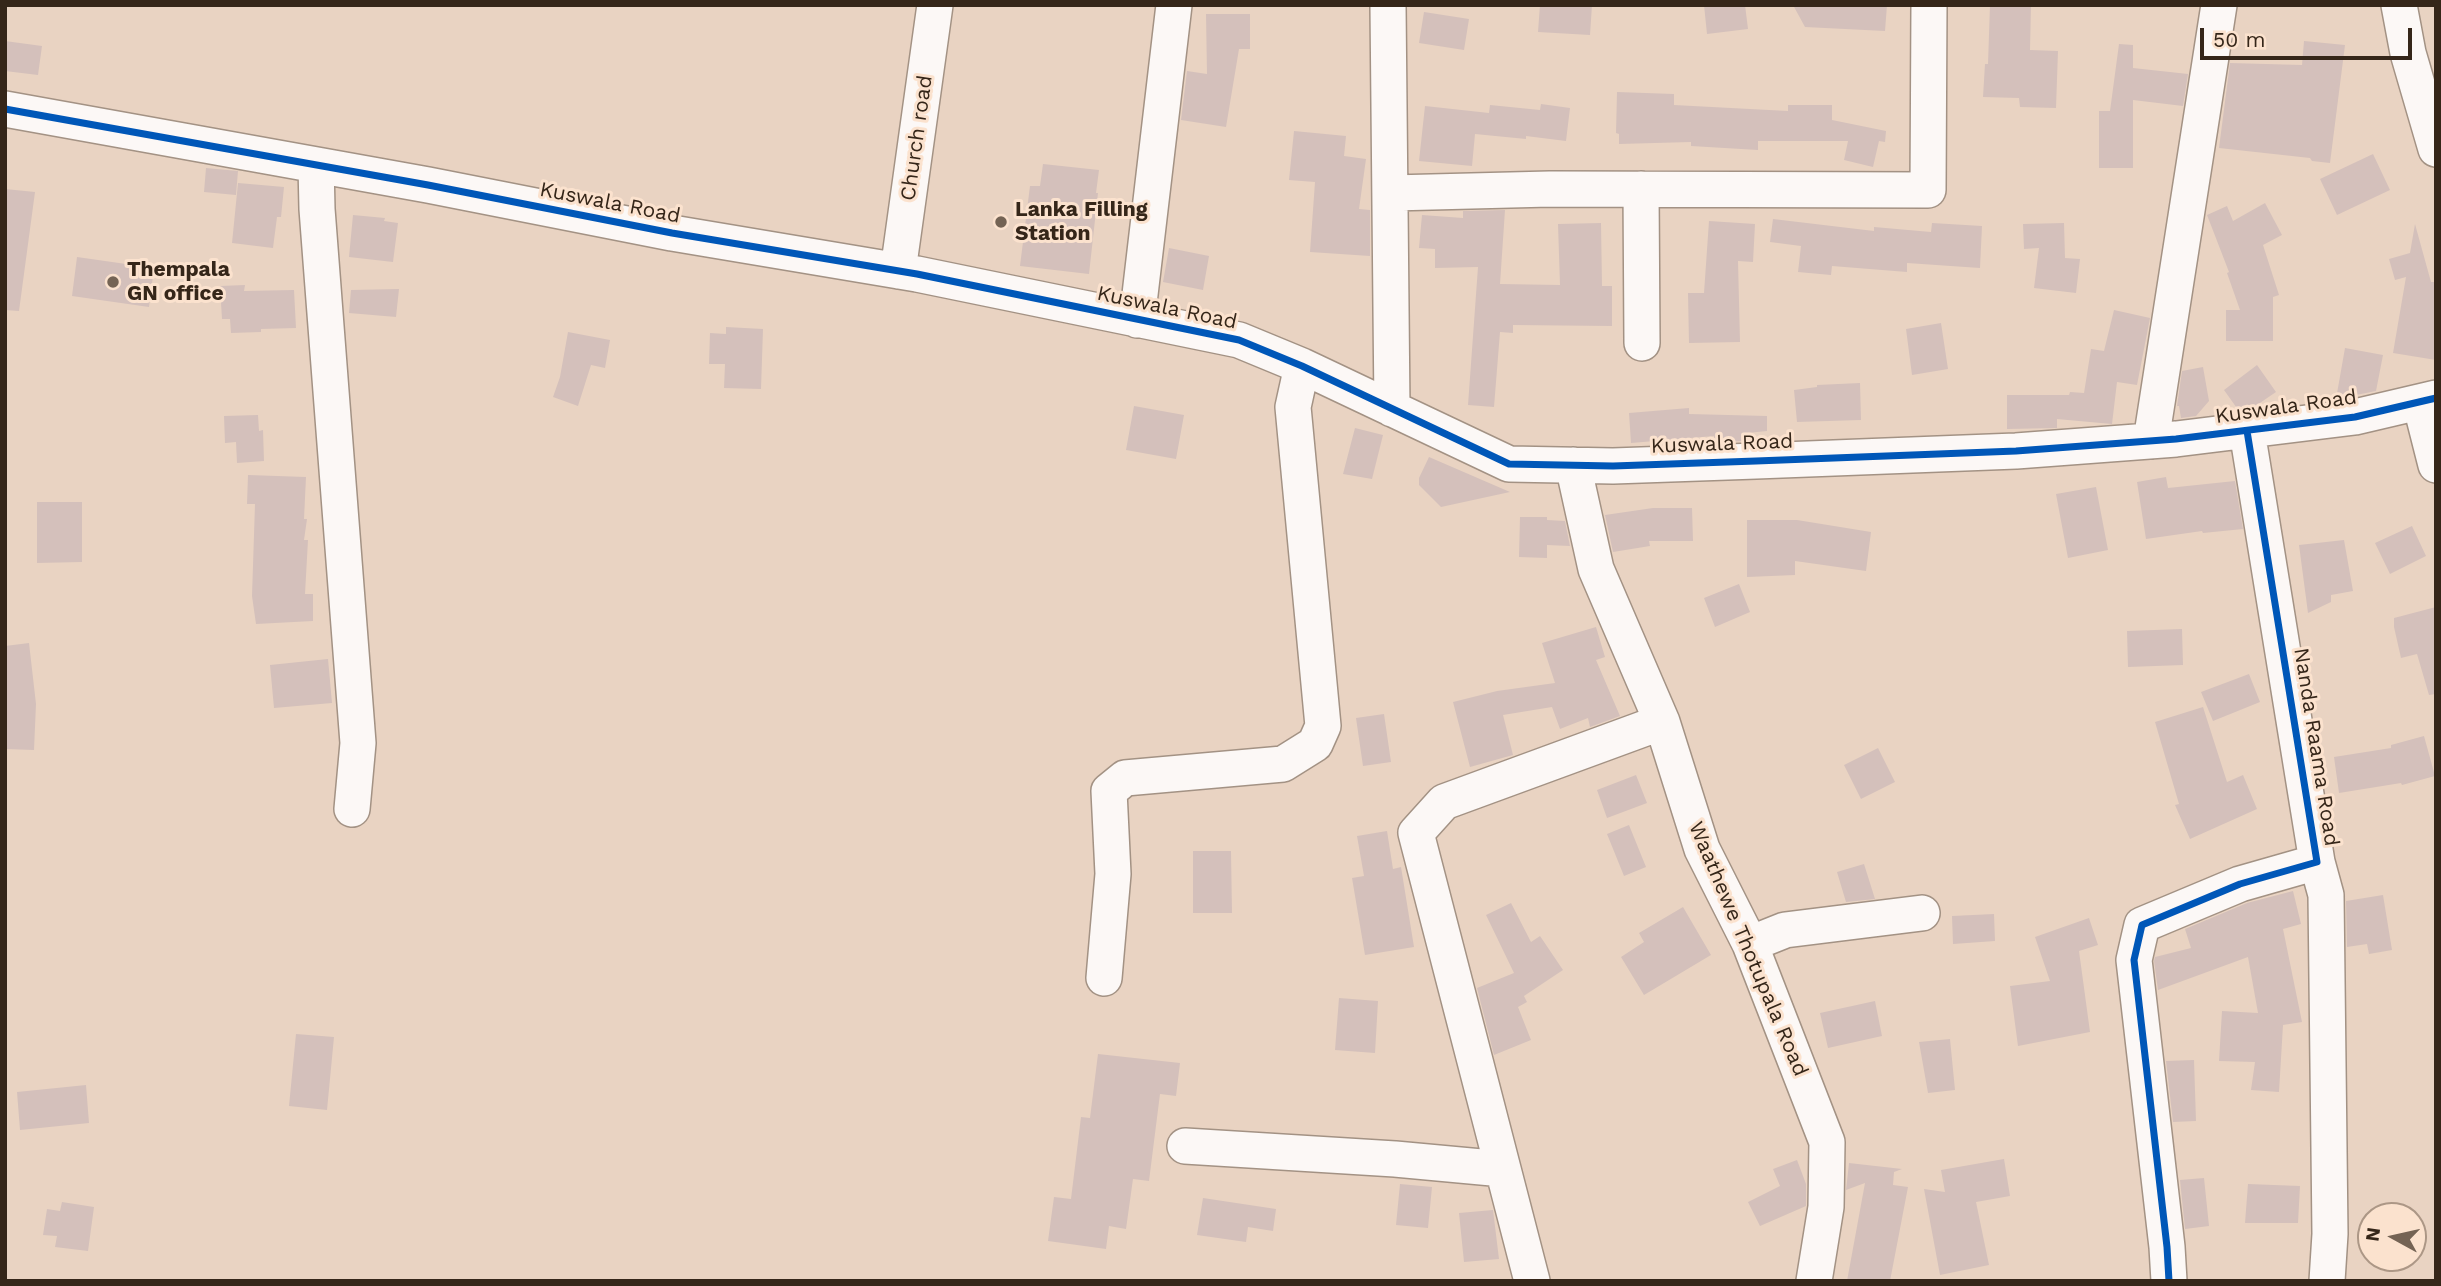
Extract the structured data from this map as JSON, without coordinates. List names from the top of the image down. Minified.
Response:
{"streets":{"street":["Church road","Kuswala Road","Nanda Raama Road","Waathewe Thotupala Road"]},"crossings":[["Church road","Kuswala Road"],["Kuswala Road","Nanda Raama Road"],["Kuswala Road","Waathewe Thotupala Road"]],"places":["Lanka Filling Station","Thempala GN office"],"scale_bar":"50 m","north":"left"}
